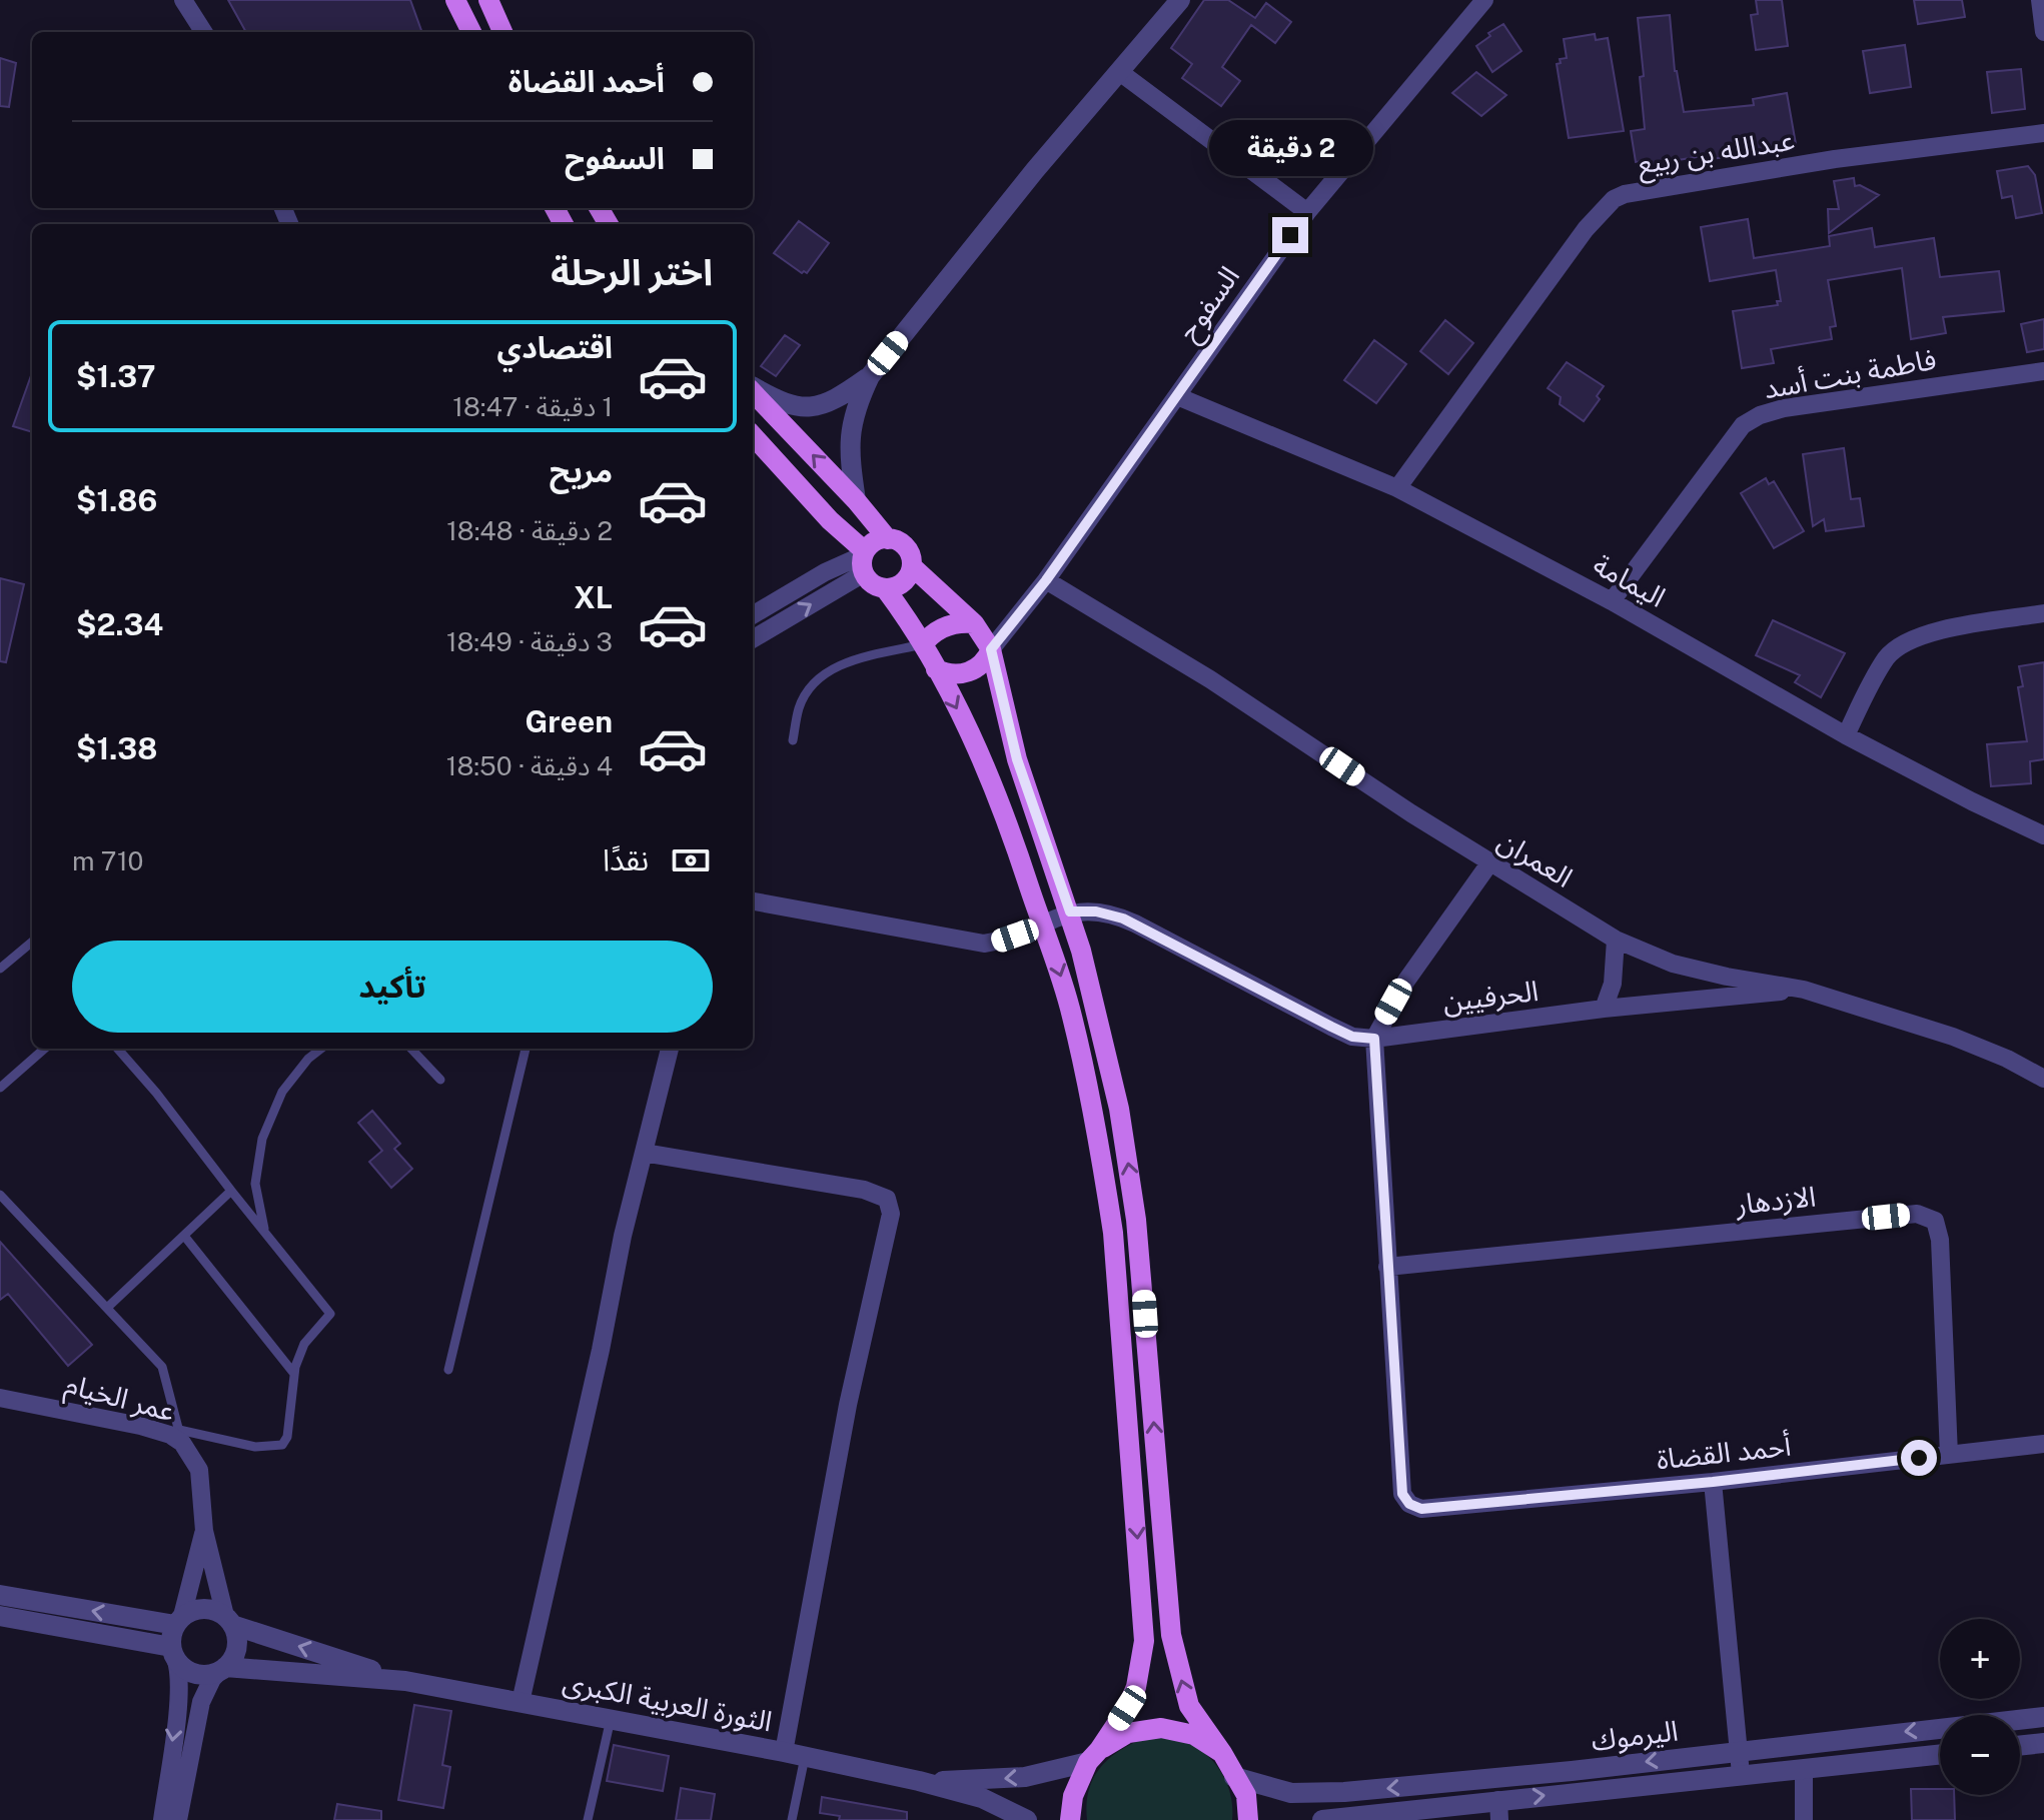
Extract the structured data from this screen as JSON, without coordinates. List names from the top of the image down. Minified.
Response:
{"streets":{"street":["عبدالله بن ربيع","السفوح","فاطمة بنت أسد","اليمامة","العمران","الحرفيين","الازدهار","عمر الخيام","أحمد القضاة","الثورة العربية الكبرى","اليرموك"]},"crossings":[["عبدالله بن ربيع","اليمامة"],["السفوح","اليمامة"],["السفوح","العمران"],["فاطمة بنت أسد","اليمامة"],["العمران","الحرفيين"],["الازدهار","أحمد القضاة"],["عمر الخيام","الثورة العربية الكبرى"]],"page":{"banner":["أحمد القضاة","السفوح"],"bubble":"2 دقيقة","heading":"اختر الرحلة","list":[{"name":"اقتصادي","note":"1 دقيقة · 18:47","value":"$1.37"},{"name":"مريح","note":"2 دقيقة · 18:48","value":"$1.86"},{"name":"XL","note":"3 دقيقة · 18:49","value":"$2.34"},{"name":"Green","note":"4 دقيقة · 18:50","value":"$1.38"}],"pay":["نقدًا","710 m"],"buttons":"تأكيد","map_buttons":["+","−"]}}
